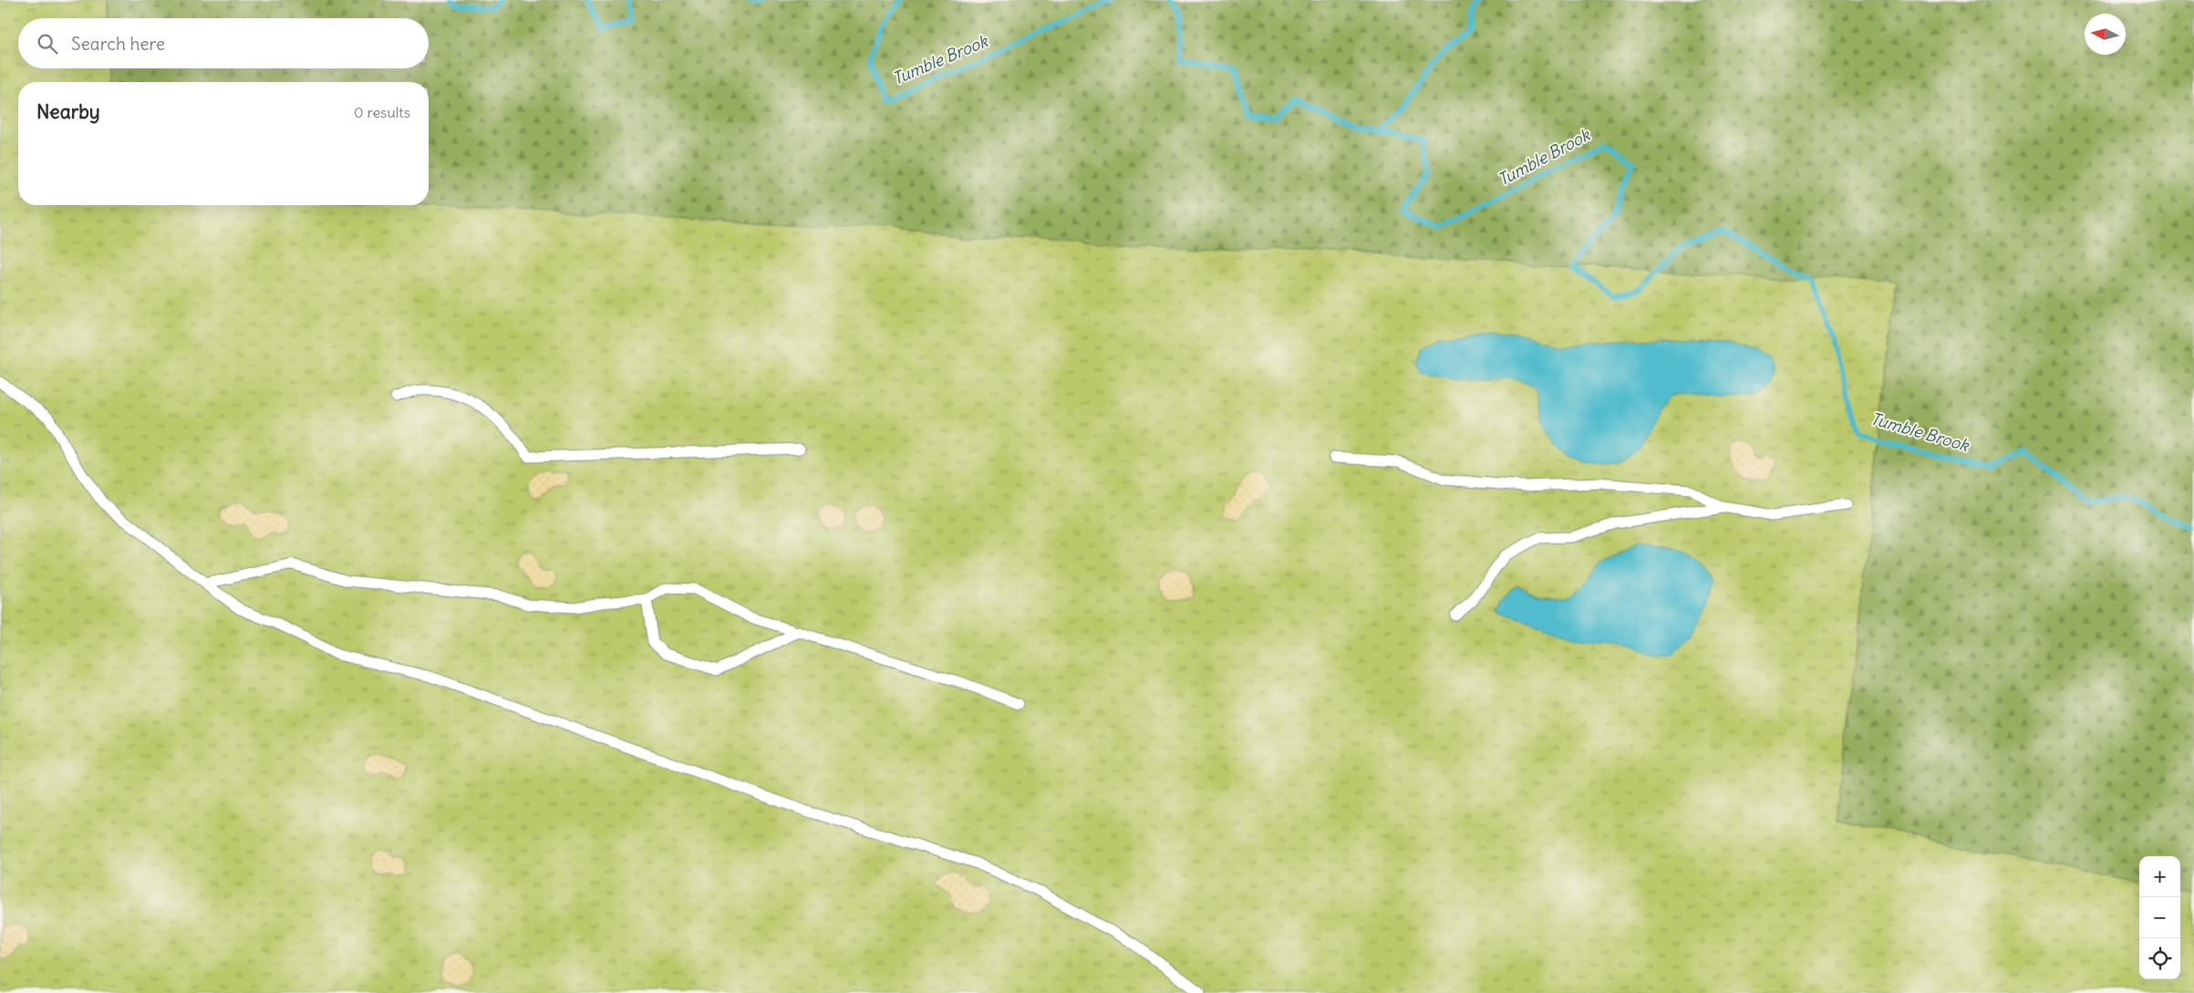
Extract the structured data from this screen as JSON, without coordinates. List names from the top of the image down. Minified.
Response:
{"water":["Tumble Brook"],"north":"left","page":{"search":"Search here","heading":["Nearby","0 results"],"map_buttons":["+","−"]}}
